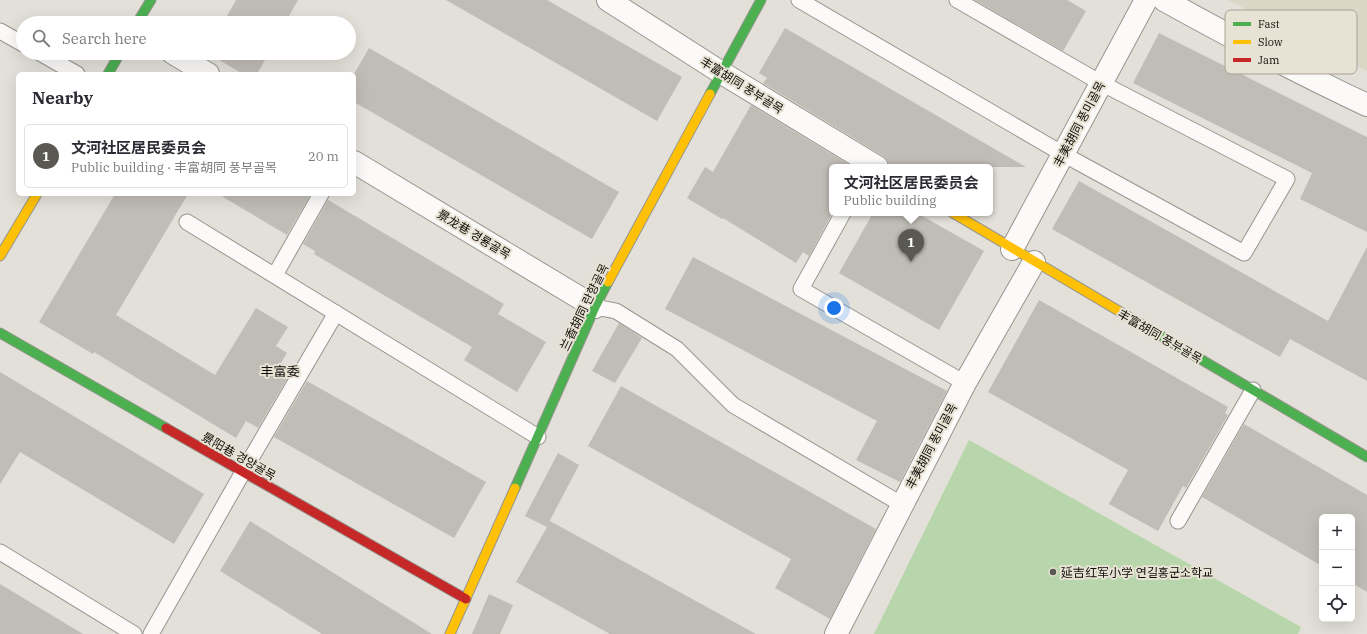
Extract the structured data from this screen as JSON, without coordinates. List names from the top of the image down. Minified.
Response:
{"streets":{"street":["丰富胡同 풍부골목","丰美胡同 풍미골목","景龙巷 경룡골목","兰香胡同 란향골목","景阳巷 경양골목"]},"crossings":[["丰富胡同 풍부골목","丰美胡同 풍미골목"],["丰富胡同 풍부골목","兰香胡同 란향골목"],["景龙巷 경룡골목","兰香胡同 란향골목"],["兰香胡同 란향골목","景阳巷 경양골목"]],"districts":["丰富委"],"places":["延吉红军小学 연길홍군소학교"],"legend":["Fast","Slow","Jam"],"page":{"search":"Search here","heading":"Nearby","list":[{"mark":"1","name":"文河社区居民委员会","note":"Public building · 丰富胡同 풍부골목","value":"20 m"}],"popup":["文河社区居民委员会","Public building"],"pins":"1","map_buttons":["+","−"]}}
